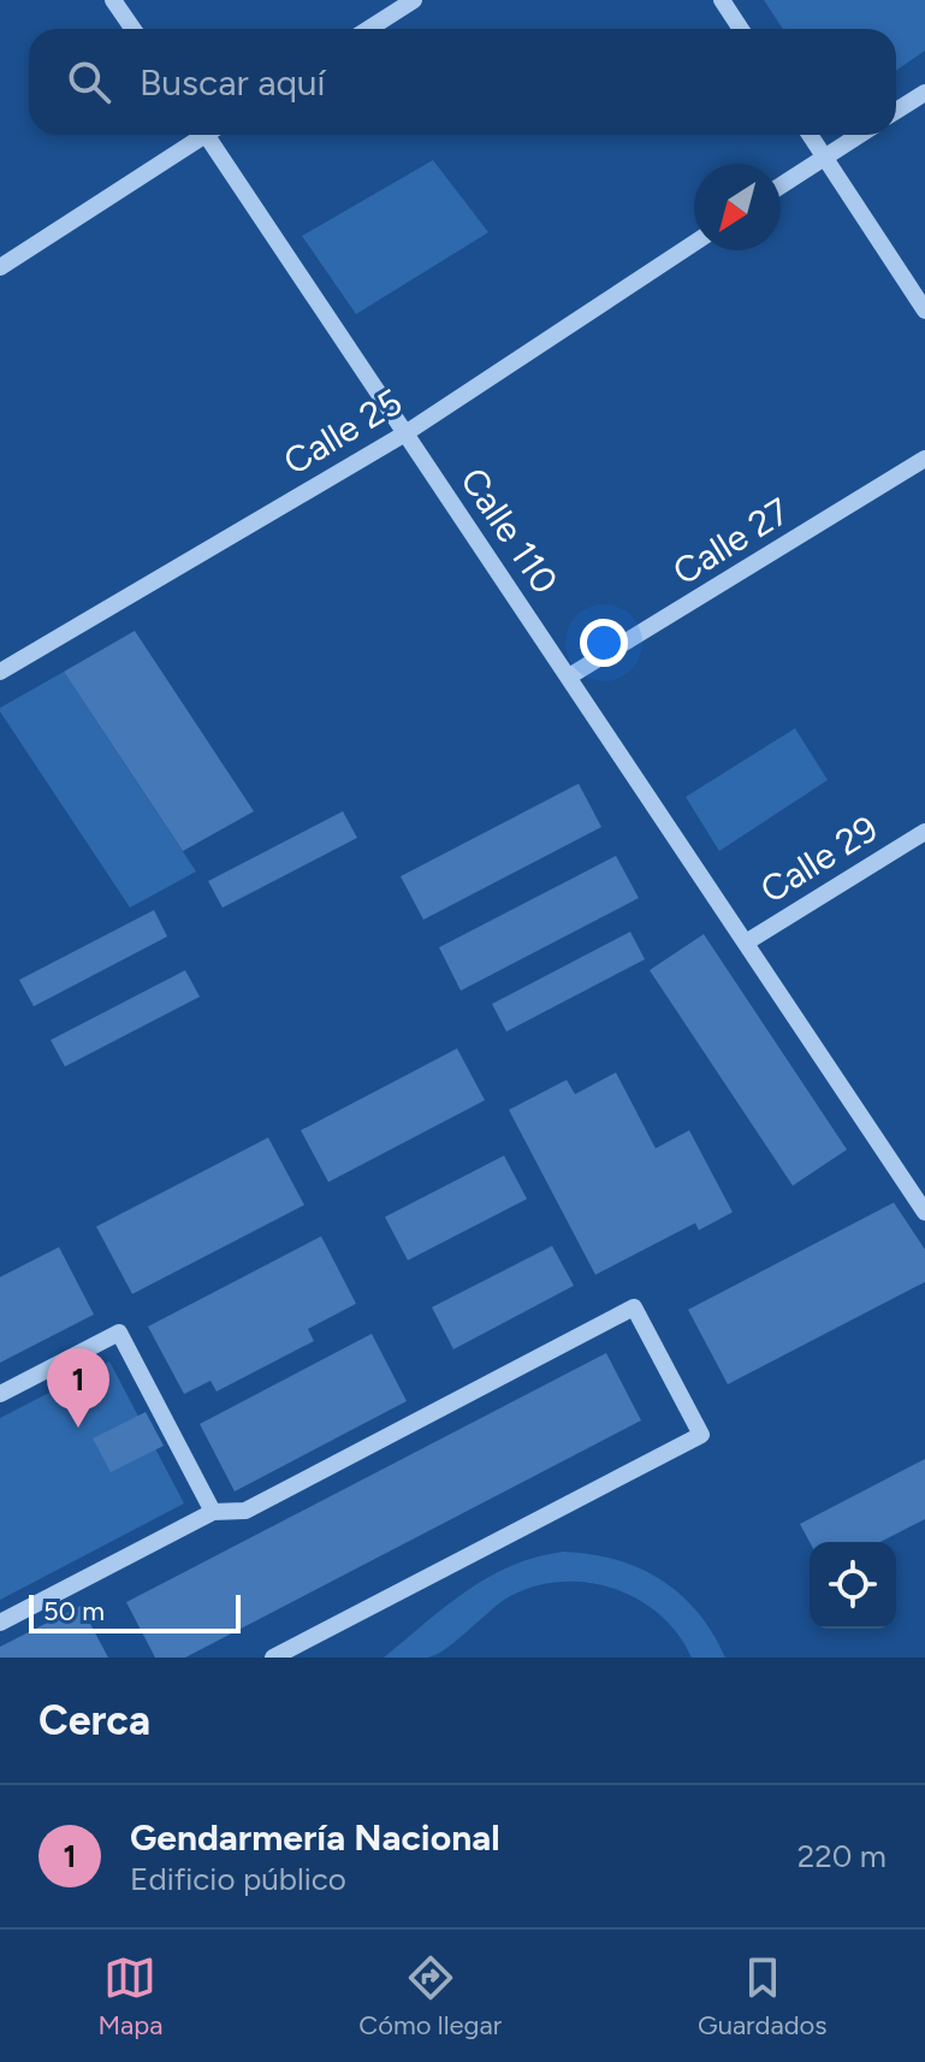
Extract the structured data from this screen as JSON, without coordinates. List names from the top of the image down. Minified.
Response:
{"streets":{"street":["Calle 25","Calle 110","Calle 27","Calle 29"]},"crossings":[["Calle 25","Calle 110"],["Calle 110","Calle 27"],["Calle 110","Calle 29"]],"scale_bar":"50 m","north":"bottom left","page":{"search":"Buscar aquí","pins":"1","scale":"50 m","heading":"Cerca","list":[{"mark":"1","name":"Gendarmería Nacional","note":"Edificio público","value":"220 m"}],"nav":["Mapa","Cómo llegar","Guardados"]}}
